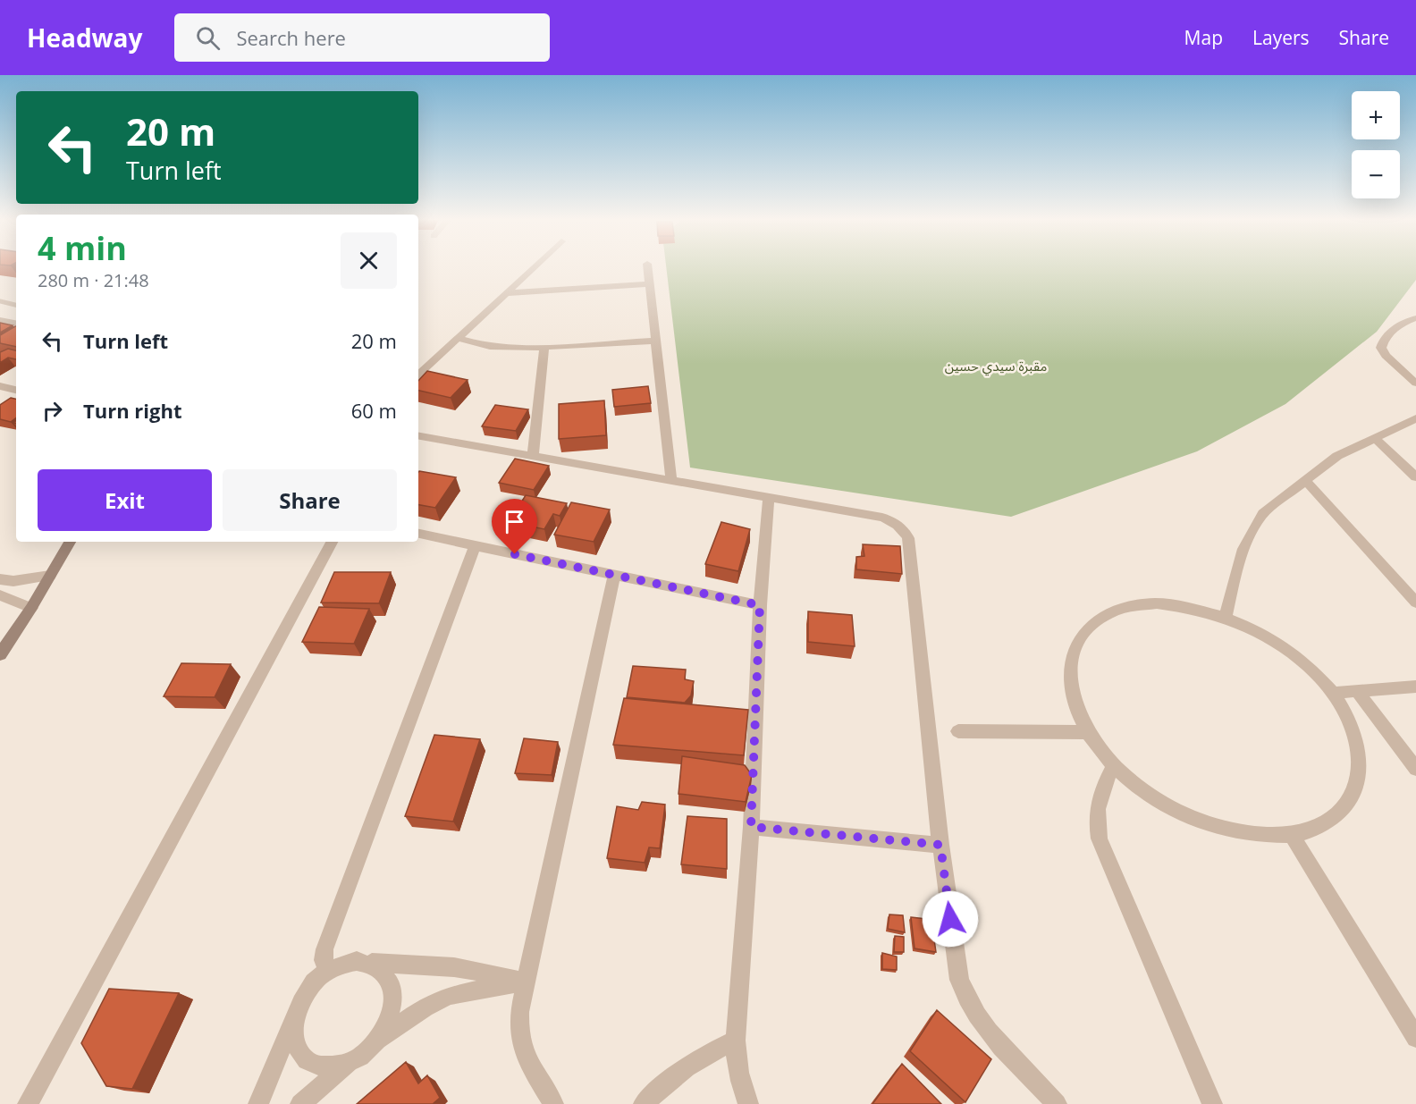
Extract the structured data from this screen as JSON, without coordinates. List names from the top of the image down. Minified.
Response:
{"parks":["مقبرة سيدي حسين"],"page":{"header":"Headway","search":"Search here","nav":["Map","Layers","Share"],"map_buttons":["+","−"],"turn":["20 m","Turn left"],"heading":["4 min","280 m · 21:48"],"list":[{"name":"Turn left","value":"20 m"},{"name":"Turn right","value":"60 m"}],"buttons":["Exit","Share"]}}
